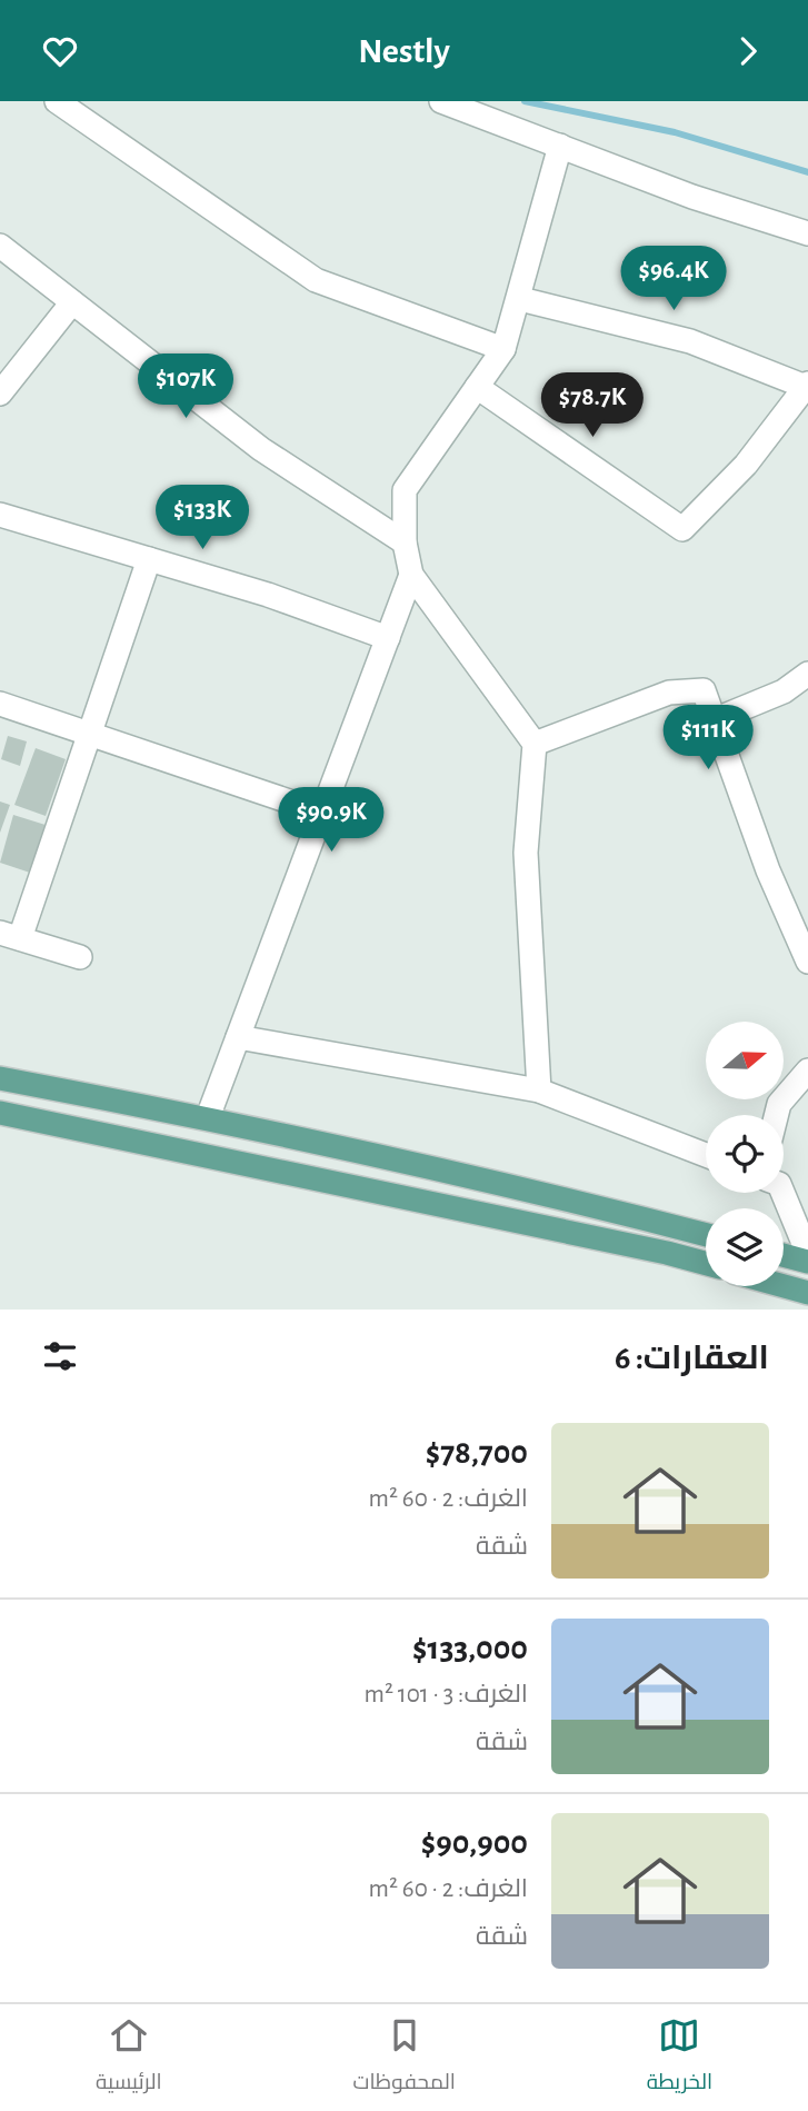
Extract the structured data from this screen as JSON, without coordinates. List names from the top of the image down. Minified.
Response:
{"north":"right","page":{"header":"Nestly","price":["$96.4K","$107K","$78.7K","$133K","$111K","$90.9K"],"heading":"العقارات: 6","list":[{"name":"$78,700","note":"الغرف: 2 · 60 m² · شقة"},{"name":"$133,000","note":"الغرف: 3 · 101 m² · شقة"},{"name":"$90,900","note":"الغرف: 2 · 60 m² · شقة"}],"tabs":["الخريطة","المحفوظات","الرئيسية"]}}
